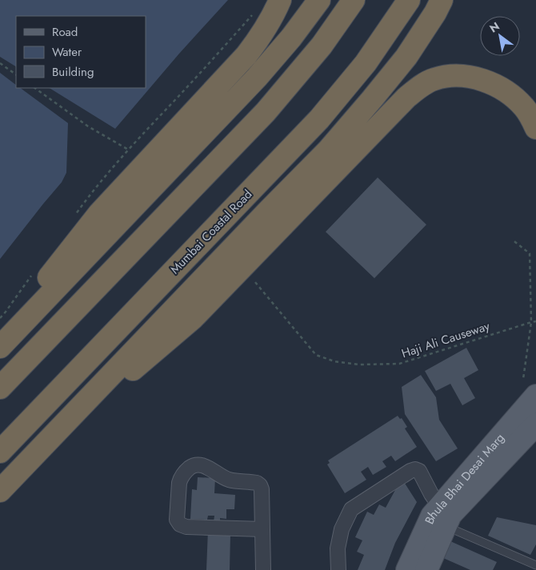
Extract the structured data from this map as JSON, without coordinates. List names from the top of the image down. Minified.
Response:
{"streets":{"highway":["Mumbai Coastal Road"],"main road":["Bhula Bhai Desai Marg"],"path":["Haji Ali Causeway"]},"legend":["Road","Water","Building"],"north":"top left"}
